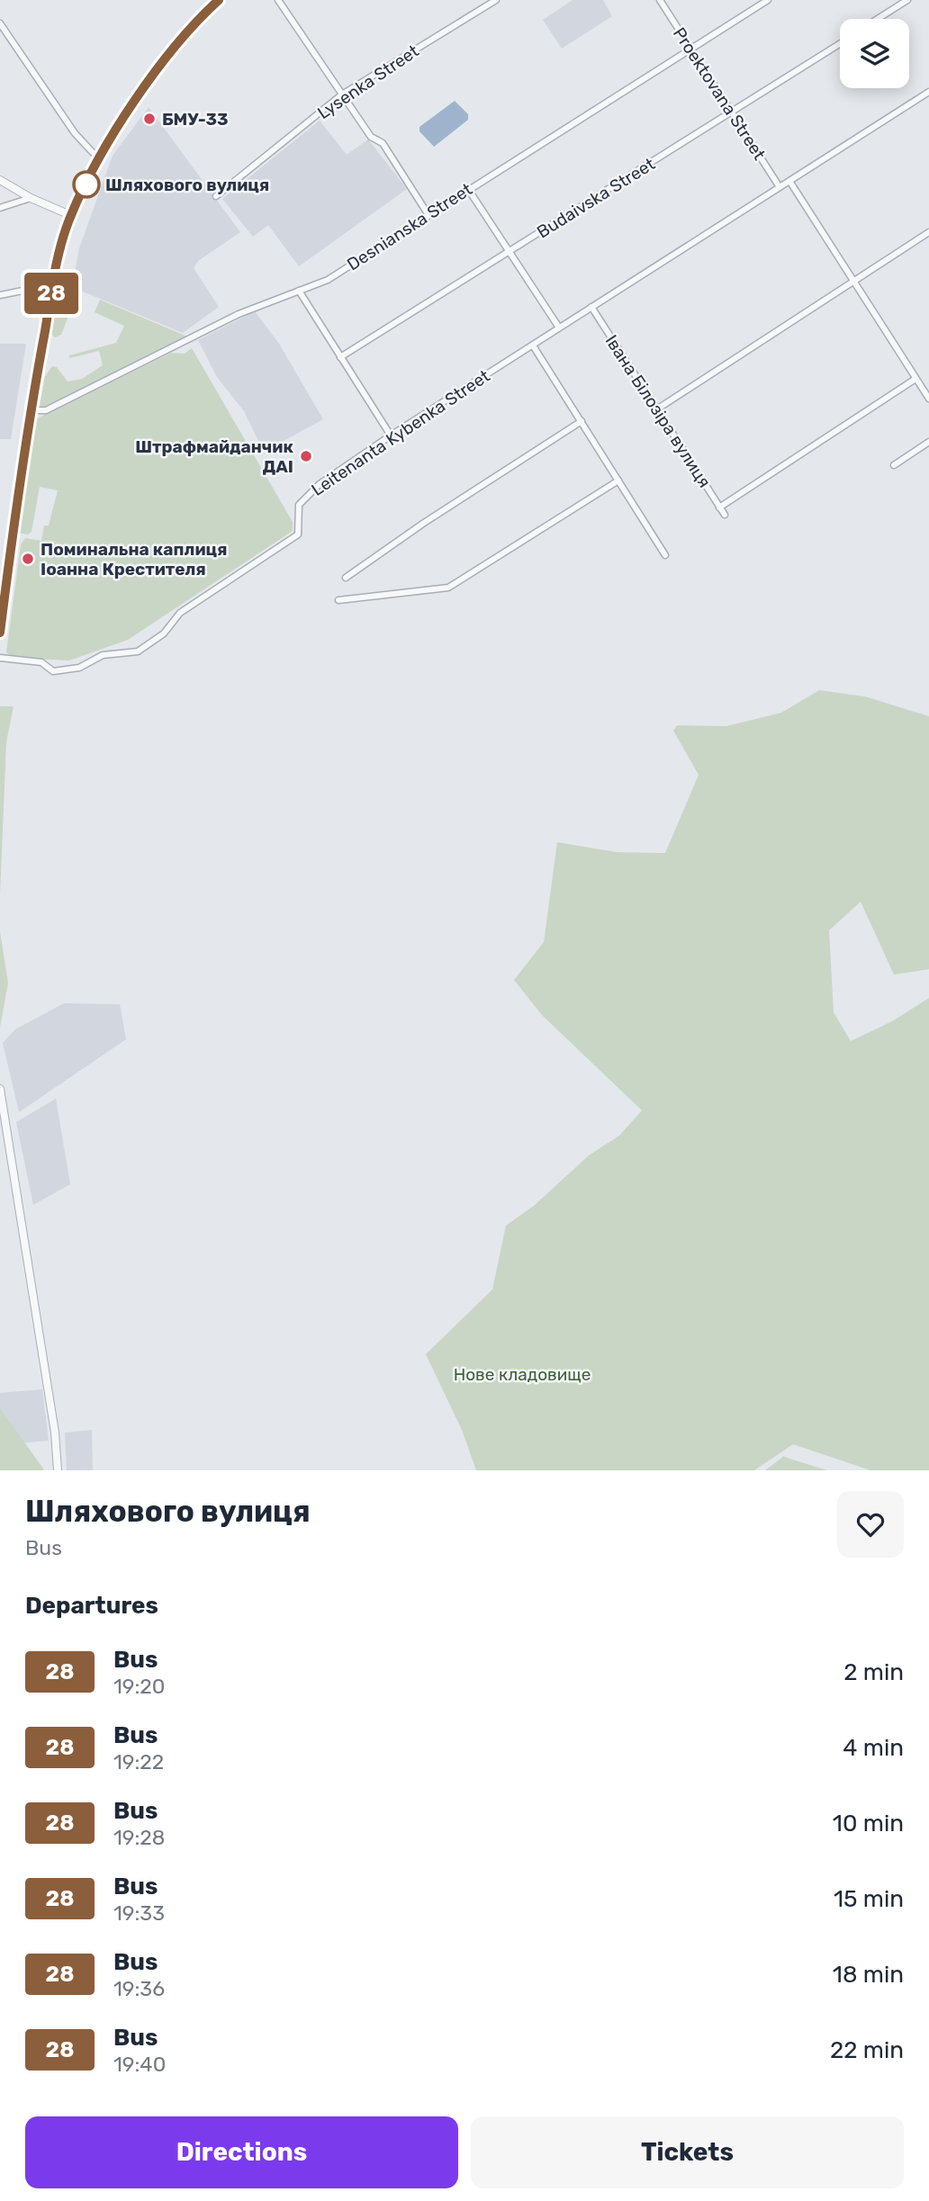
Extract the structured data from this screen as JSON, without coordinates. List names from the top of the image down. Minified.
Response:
{"streets":{"street":["Lysenka Street","Proektovana Street","Budaivska Street","Desnianska Street","Івана Білозіра вулиця","Leitenanta Kybenka Street"]},"crossings":[["Proektovana Street","Budaivska Street"],["Proektovana Street","Desnianska Street"]],"parks":["Нове кладовище"],"places":["БМУ-33","Шляхового вулиця","Штрафмайданчик ДАІ","Поминальна каплиця Іоанна Крестителя"],"lines":["bus line 28"],"page":{"on_map":"28","heading":[["Шляхового вулиця","Bus"],"Departures"],"list":[{"mark":"28","name":"Bus","note":"19:20","value":"2 min"},{"mark":"28","name":"Bus","note":"19:22","value":"4 min"},{"mark":"28","name":"Bus","note":"19:28","value":"10 min"},{"mark":"28","name":"Bus","note":"19:33","value":"15 min"},{"mark":"28","name":"Bus","note":"19:36","value":"18 min"},{"mark":"28","name":"Bus","note":"19:40","value":"22 min"}],"buttons":["Directions","Tickets"]}}
